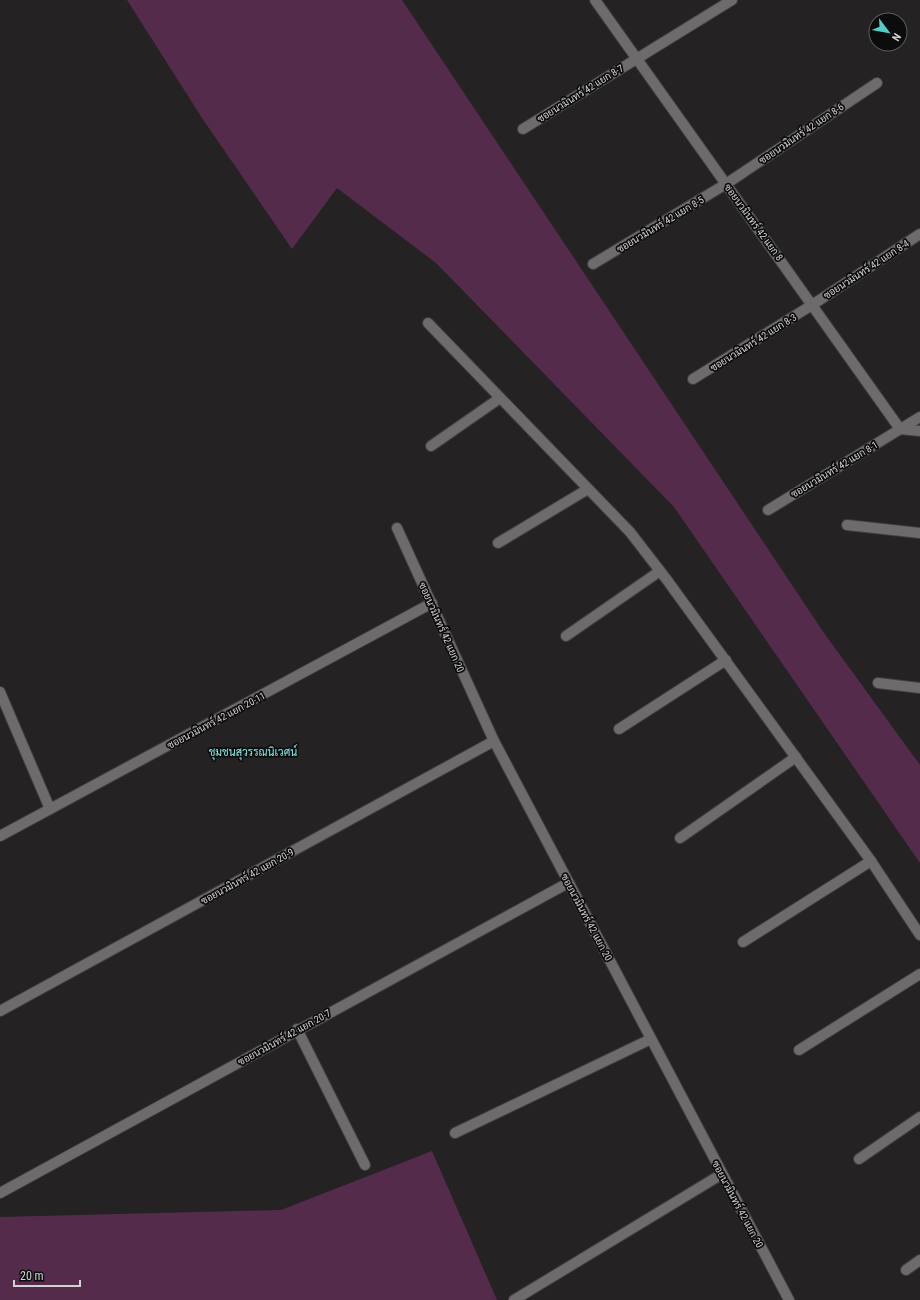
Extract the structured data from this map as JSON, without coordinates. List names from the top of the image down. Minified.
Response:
{"streets":{"street":["ซอยนวมินทร์ 42 แยก 8-7","ซอยนวมินทร์ 42 แยก 8-6","ซอยนวมินทร์ 42 แยก 8","ซอยนวมินทร์ 42 แยก 8-5","ซอยนวมินทร์ 42 แยก 8-4","ซอยนวมินทร์ 42 แยก 8-3","ซอยนวมินทร์ 42 แยก 8-1","ซอยนวมินทร์ 42 แยก 20","ซอยนวมินทร์ 42 แยก 20-11","ซอยนวมินทร์ 42 แยก 20-9","ซอยนวมินทร์ 42 แยก 20-7"]},"crossings":[["ซอยนวมินทร์ 42 แยก 8-7","ซอยนวมินทร์ 42 แยก 8"],["ซอยนวมินทร์ 42 แยก 8-6","ซอยนวมินทร์ 42 แยก 8"],["ซอยนวมินทร์ 42 แยก 8-6","ซอยนวมินทร์ 42 แยก 8-5"],["ซอยนวมินทร์ 42 แยก 8","ซอยนวมินทร์ 42 แยก 8-5"],["ซอยนวมินทร์ 42 แยก 8","ซอยนวมินทร์ 42 แยก 8-4"],["ซอยนวมินทร์ 42 แยก 8","ซอยนวมินทร์ 42 แยก 8-3"],["ซอยนวมินทร์ 42 แยก 8","ซอยนวมินทร์ 42 แยก 8-1"],["ซอยนวมินทร์ 42 แยก 8-4","ซอยนวมินทร์ 42 แยก 8-3"],["ซอยนวมินทร์ 42 แยก 20","ซอยนวมินทร์ 42 แยก 20-11"],["ซอยนวมินทร์ 42 แยก 20","ซอยนวมินทร์ 42 แยก 20-9"],["ซอยนวมินทร์ 42 แยก 20","ซอยนวมินทร์ 42 แยก 20-7"]],"districts":["ชุมชนสุวรรณนิเวศน์"],"scale_bar":"20 m","north":"bottom right"}
